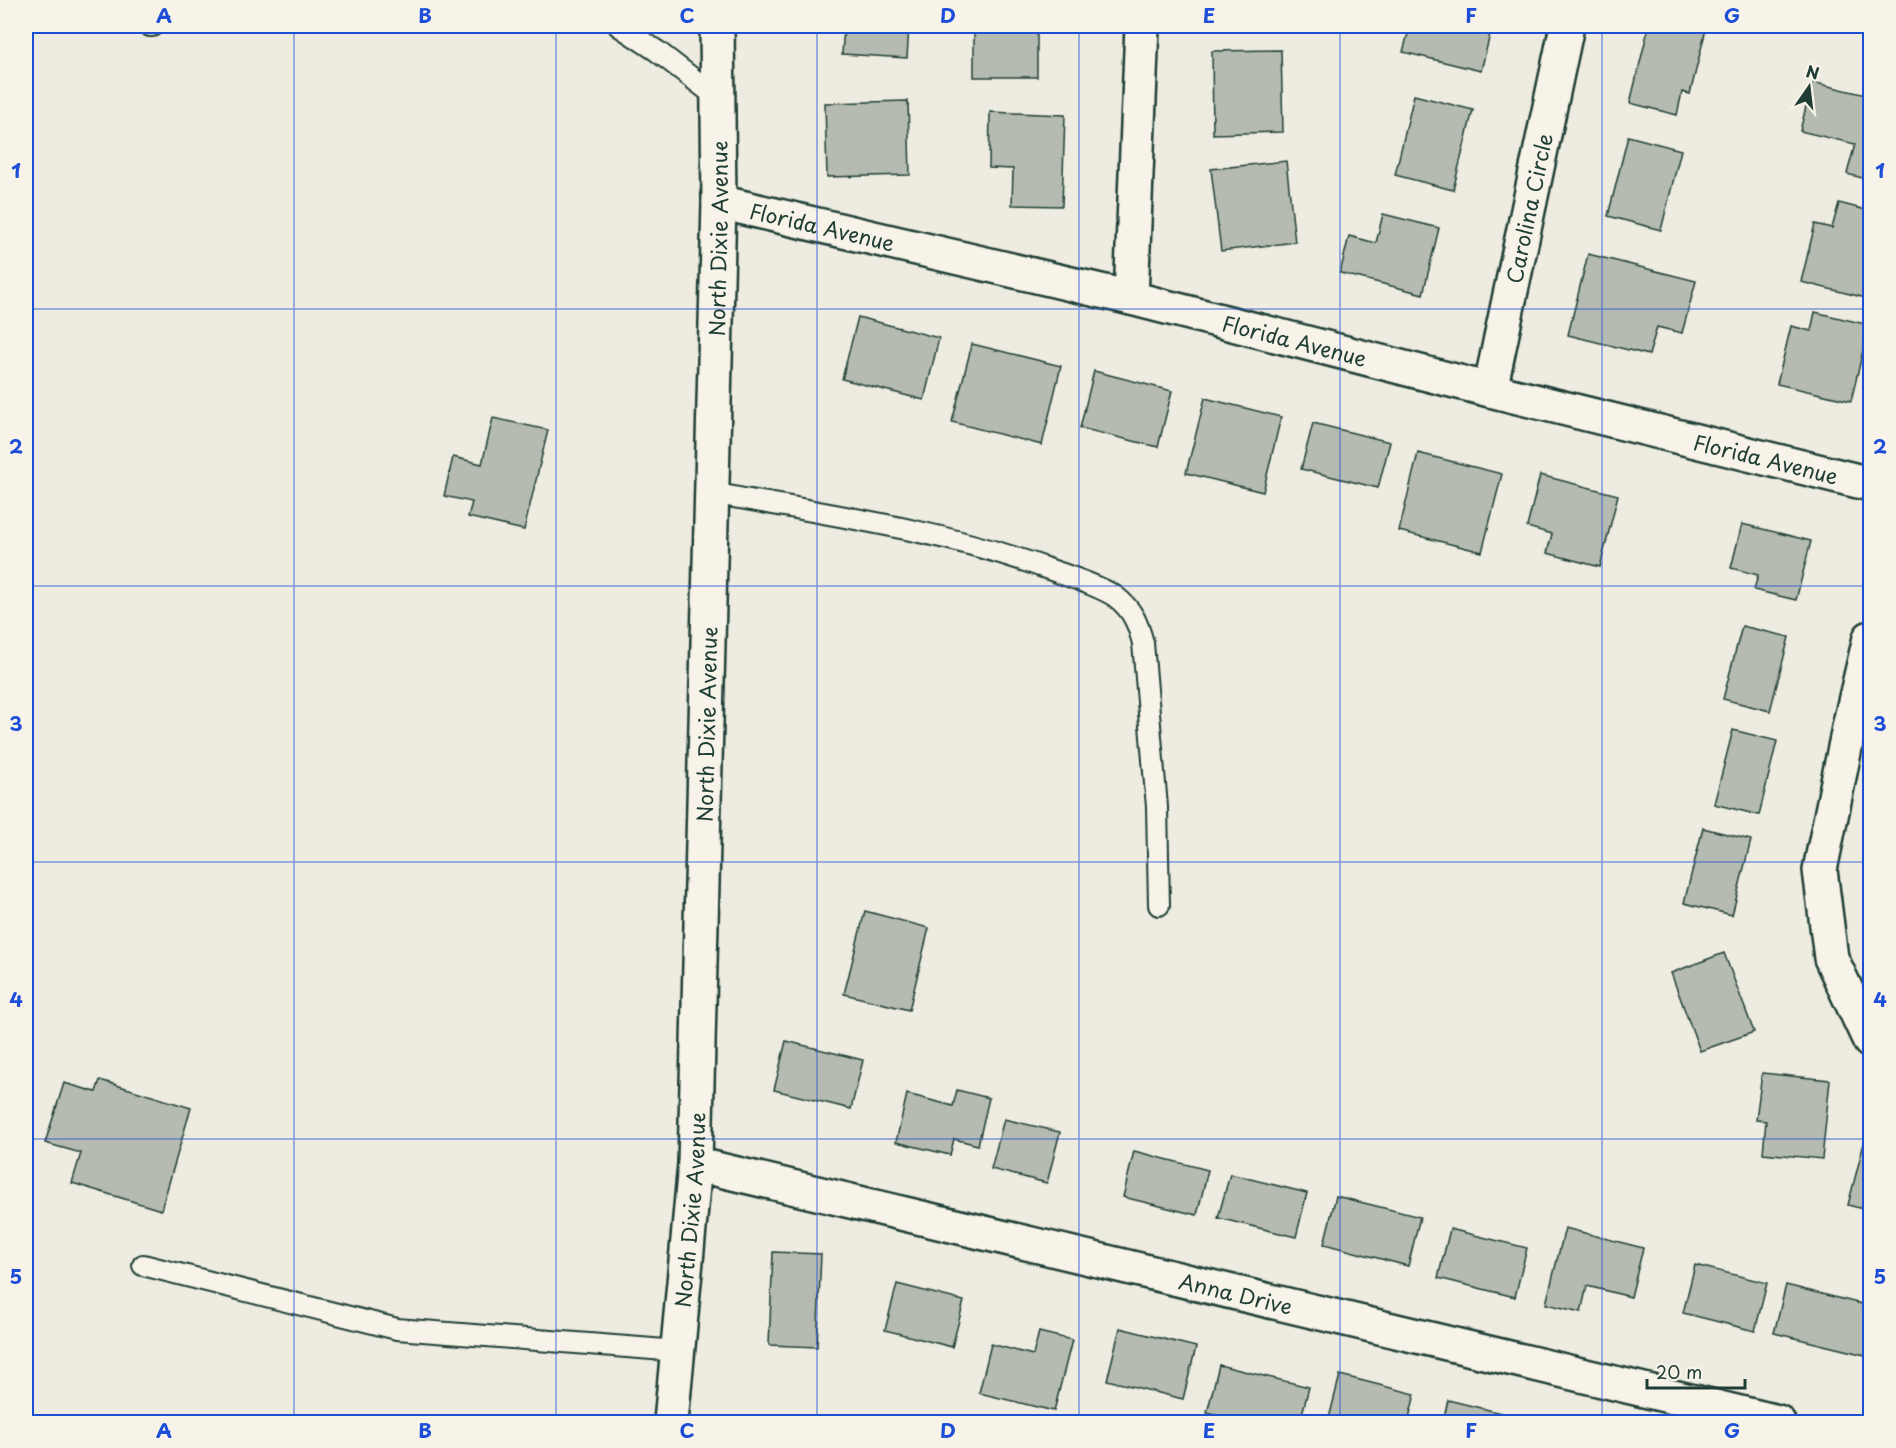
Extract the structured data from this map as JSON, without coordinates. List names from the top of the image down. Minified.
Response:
{"streets":{"street":["Carolina Circle","Florida Avenue","North Dixie Avenue","Anna Drive"]},"crossings":[["Carolina Circle","Florida Avenue"],["Florida Avenue","North Dixie Avenue"],["North Dixie Avenue","Anna Drive"]],"scale_bar":"20 m","north":"top","grid":{"columns":["A","B","C","D","E","F","G"],"rows":["1","2","3","4","5"]}}
